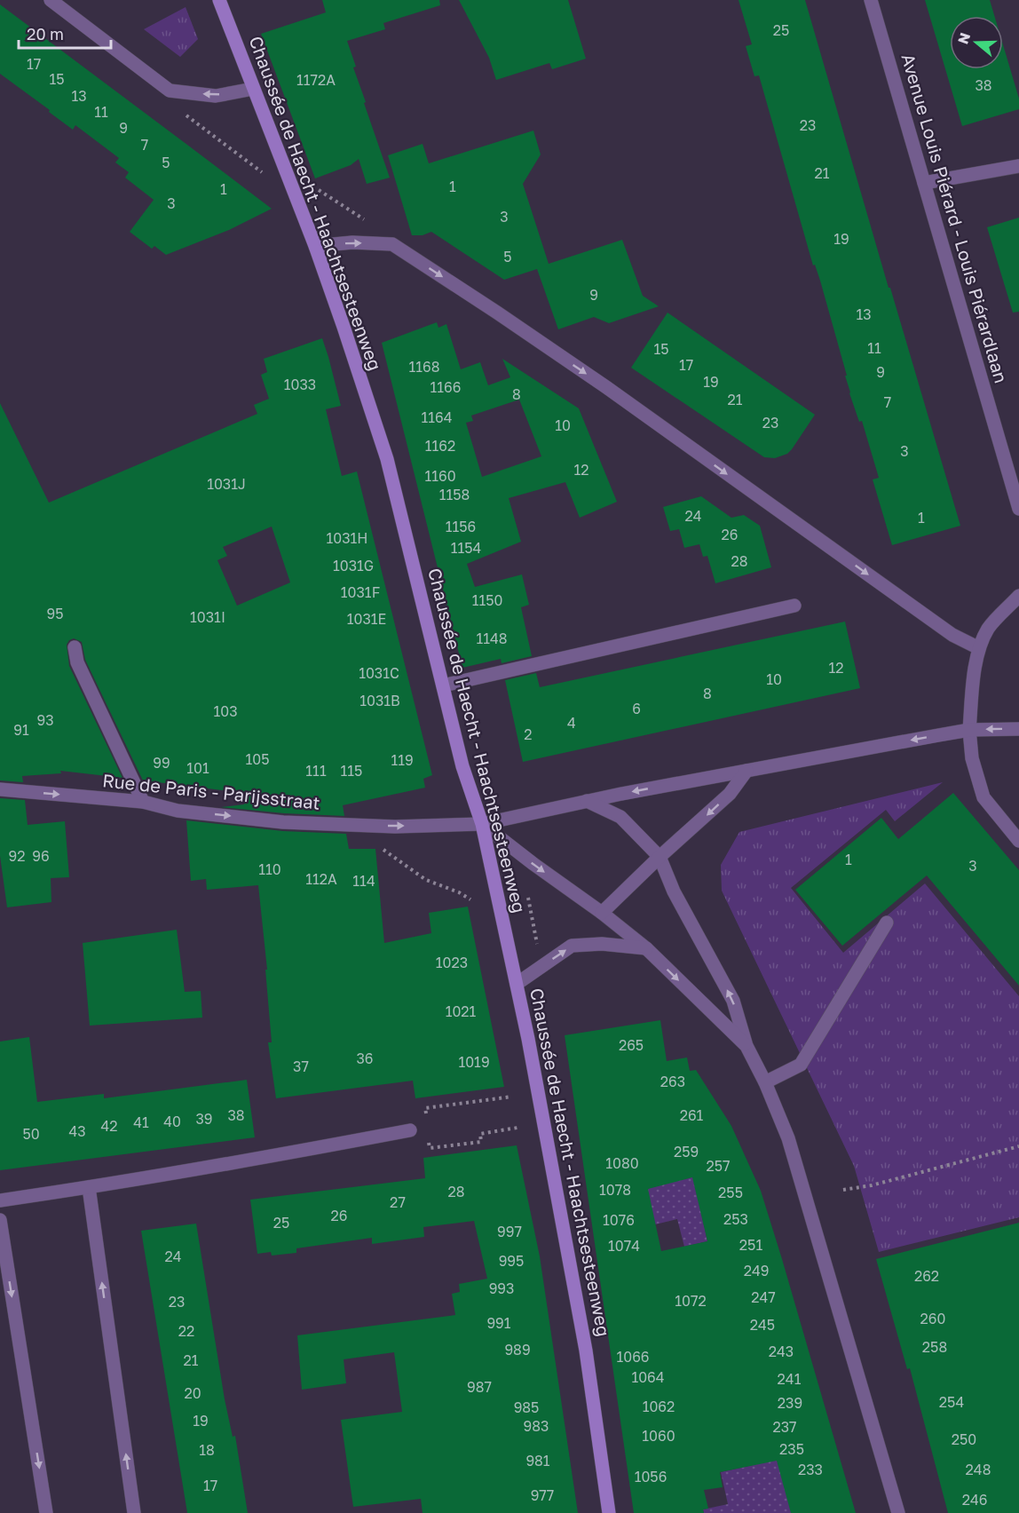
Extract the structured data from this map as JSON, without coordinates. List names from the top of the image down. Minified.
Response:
{"streets":{"street":["Chaussée de Haecht - Haachtsesteenweg","Avenue Louis Piérard - Louis Piérardlaan","Rue de Paris - Parijsstraat"]},"crossings":[["Chaussée de Haecht - Haachtsesteenweg","Rue de Paris - Parijsstraat"]],"house_numbers":["25","17","15","1172A","38","13","11","23","9","7","5","21","1","1","3","3","19","5","9","13","11","15","17","1168","9","19","1033","1166","8","21","7","1164","23","10","1162","3","12","1160","1031J","1158","24","1","1156","26","1031H","1154","28","1031G","1031F","1150","95","1031I","1031E","1148","12","1031C","10","8","1031B","6","103","93","4","91","2","105","119","99","101","111","115","92","96","1","3","110","112A","114","1023","1021","265","36","1019","37","263","38","261","39","40","41","42","43","50","259","1080","257","1078","28","255","27","26","253","1076","25","997","251","1074","24","995","249","262","993","247","1072","23","260","991","245","22","258","989","243","1066","21","1064","241","987","20","254","239","1062","985","19","983","237","1060","250","235","18","981","233","248","1056","17","977","246"],"scale_bar":"20 m","north":"left"}
